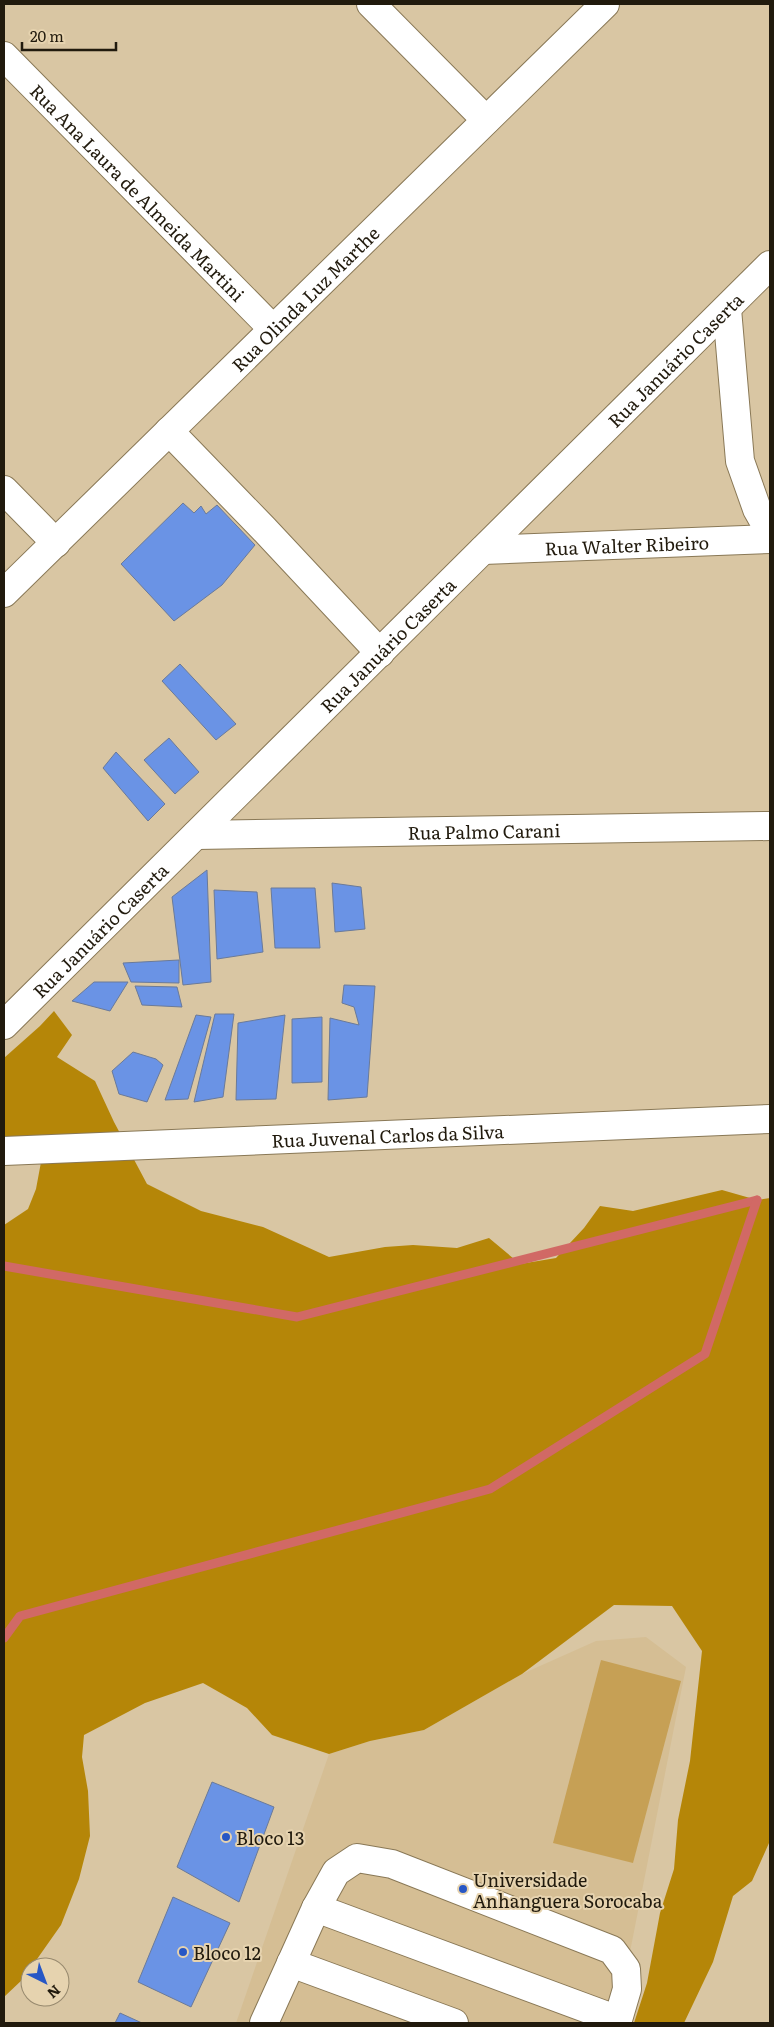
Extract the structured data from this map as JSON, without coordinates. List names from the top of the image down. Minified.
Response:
{"streets":{"street":["Rua Ana Laura de Almeida Martini","Rua Olinda Luz Marthe","Rua Januário Caserta","Rua Walter Ribeiro","Rua Palmo Carani","Rua Juvenal Carlos da Silva"]},"crossings":[["Rua Ana Laura de Almeida Martini","Rua Olinda Luz Marthe"],["Rua Januário Caserta","Rua Walter Ribeiro"],["Rua Januário Caserta","Rua Palmo Carani"]],"places":["Bloco 13","Universidade Anhanguera Sorocaba","Bloco 12"],"scale_bar":"20 m","north":"bottom right"}
